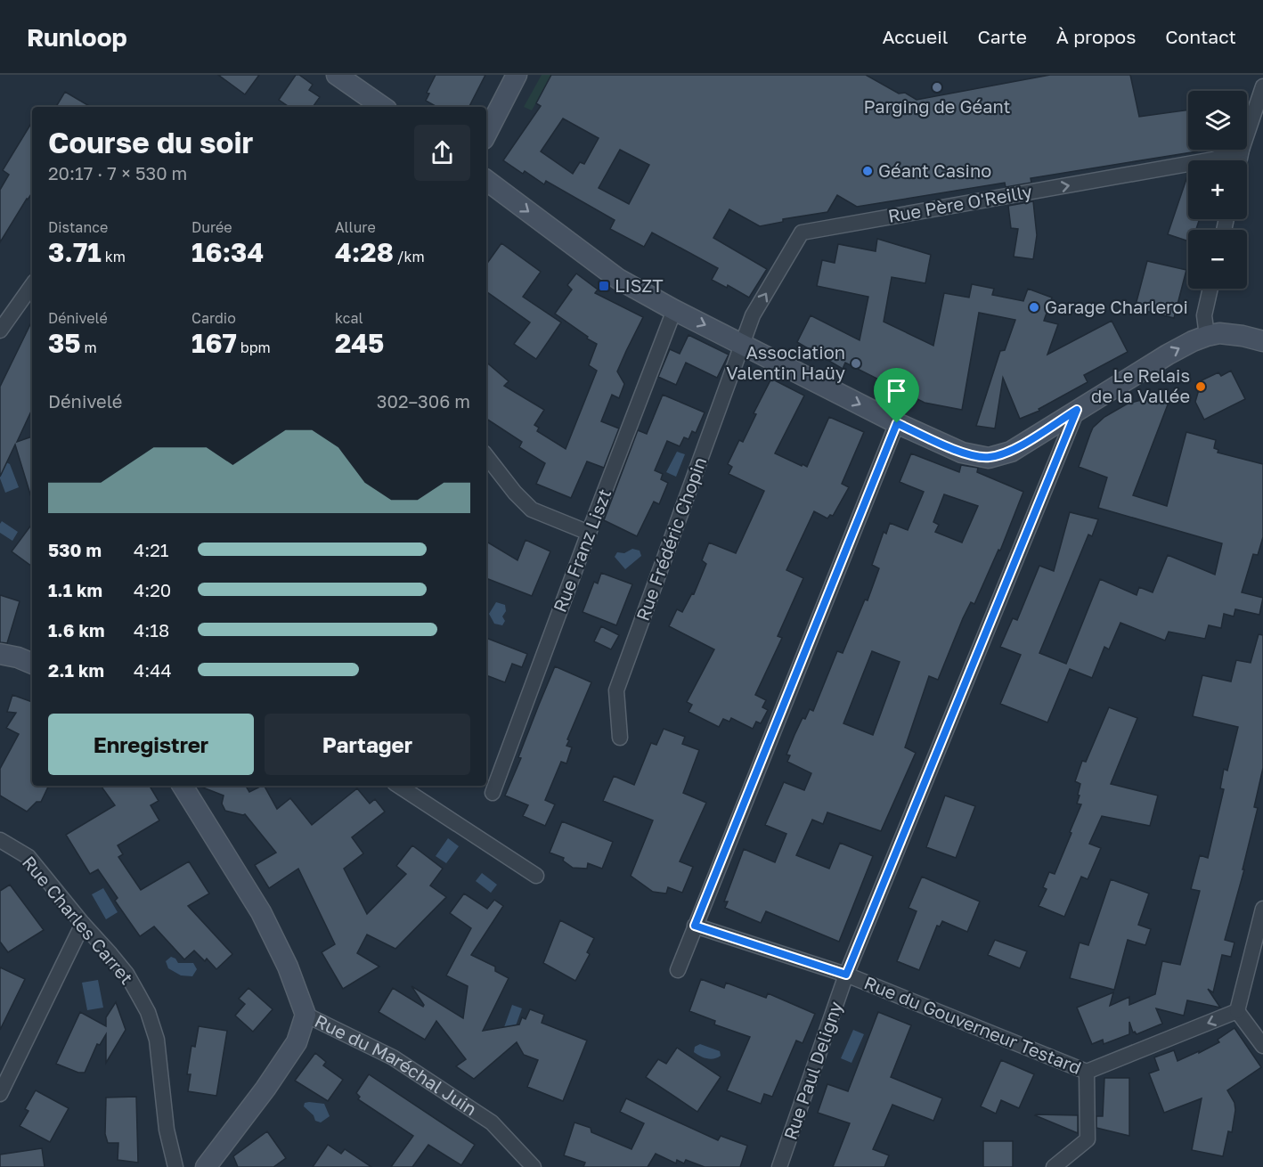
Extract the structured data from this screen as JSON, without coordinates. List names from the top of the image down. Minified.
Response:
{"streets":{"street":["Rue Père O'Reilly","Rue Frédéric Chopin","Rue Franz Liszt","Rue Charles Carret","Rue du Gouverneur Testard","Rue du Maréchal Juin","Rue Paul Deligny"]},"crossings":[["Rue Père O'Reilly","Rue Frédéric Chopin"],["Rue du Gouverneur Testard","Rue Paul Deligny"]],"one_way":["Rue Père O'Reilly"],"places":{"other":["Parging de Géant","Géant Casino","Garage Charleroi","Association Valentin Haüy","Le Relais de la Vallée"],"transit":["LISZT"]},"page":{"header":"Runloop","nav":["Accueil","Carte","À propos","Contact"],"map_buttons":["+","−"],"heading":["Course du soir","20:17 · 7 × 530 m"],"stats":[["Distance","3.71 km"],["Durée","16:34"],["Allure","4:28 /km"],["Dénivelé","35 m"],["Cardio","167 bpm"],["kcal","245"]],"chart":["Dénivelé","302–306 m"],"list":[{"name":"530 m","note":"4:21"},{"name":"1.1 km","note":"4:20"},{"name":"1.6 km","note":"4:18"},{"name":"2.1 km","note":"4:44"}],"buttons":["Enregistrer","Partager"]}}
